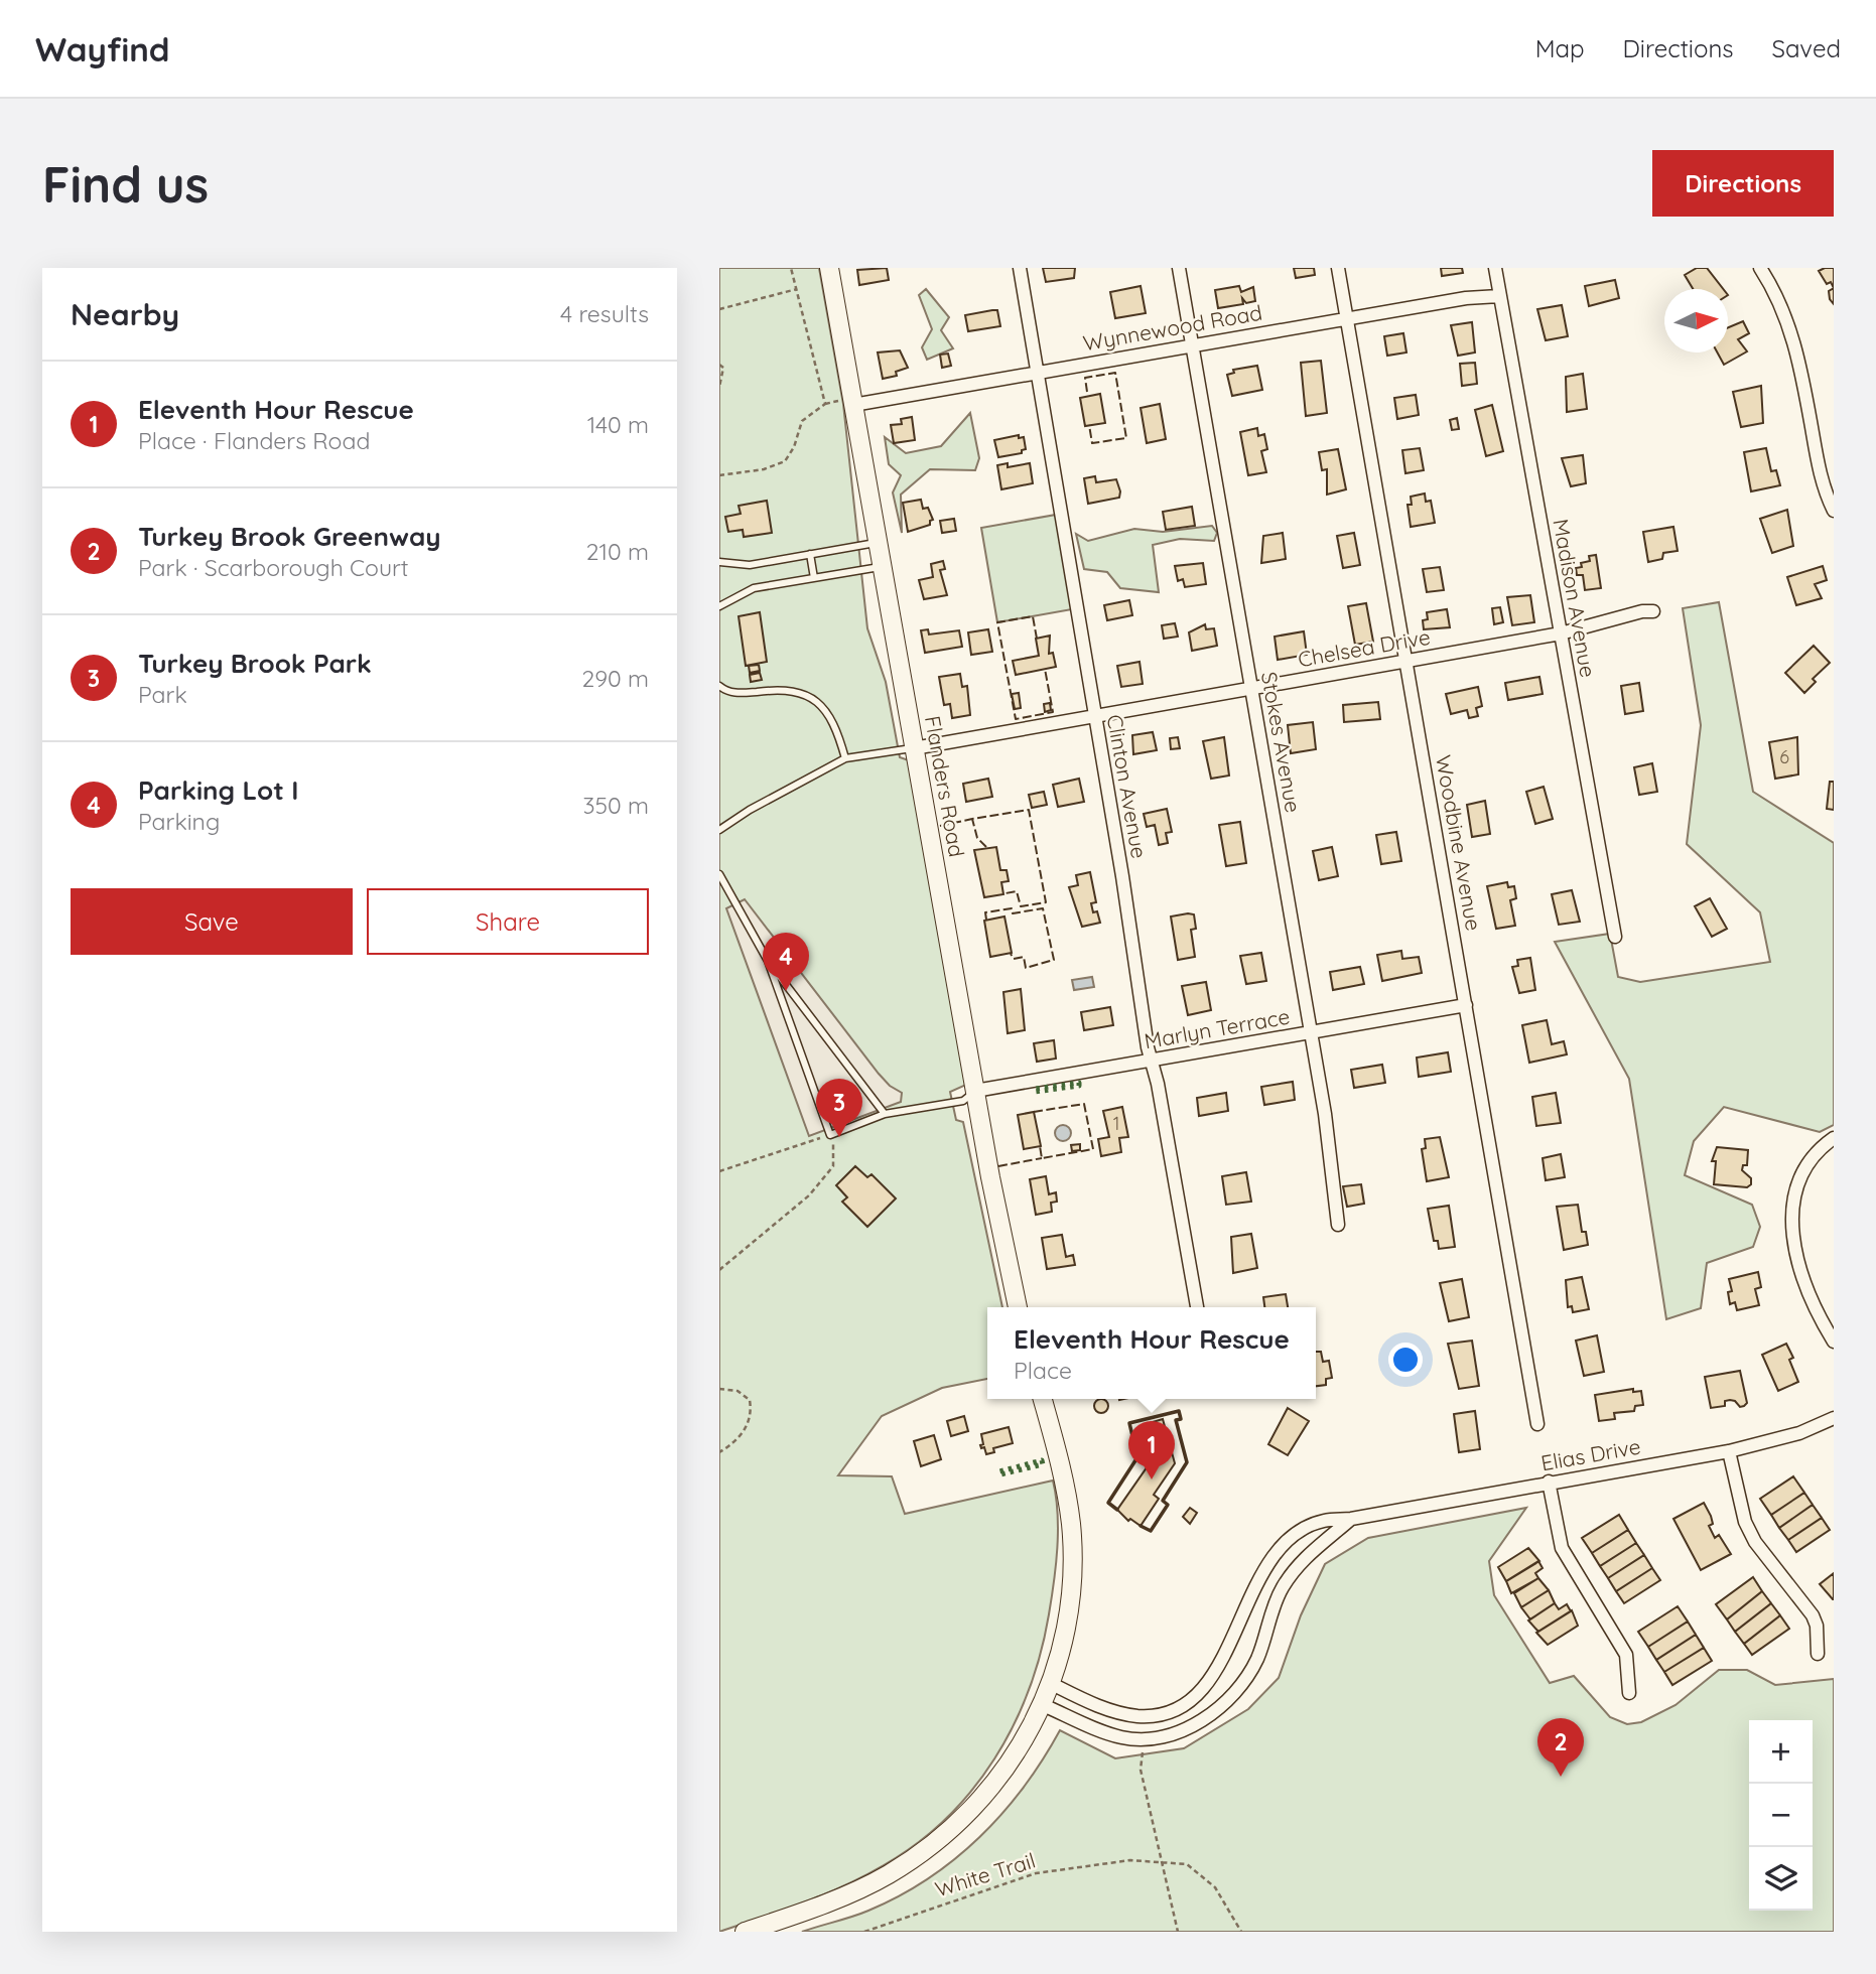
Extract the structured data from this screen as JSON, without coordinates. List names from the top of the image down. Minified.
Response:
{"streets":{"main road":["Flanders Road"],"street":["Wynnewood Road","Madison Avenue","Chelsea Drive","Stokes Avenue","Clinton Avenue","Woodbine Avenue","Marlyn Terrace","Elias Drive"],"path":["White Trail"]},"crossings":[["Wynnewood Road","Madison Avenue"],["Wynnewood Road","Stokes Avenue"],["Wynnewood Road","Flanders Road"],["Wynnewood Road","Clinton Avenue"],["Wynnewood Road","Woodbine Avenue"],["Madison Avenue","Chelsea Drive"],["Chelsea Drive","Stokes Avenue"],["Chelsea Drive","Flanders Road"],["Chelsea Drive","Clinton Avenue"],["Chelsea Drive","Woodbine Avenue"],["Stokes Avenue","Marlyn Terrace"],["Flanders Road","Marlyn Terrace"],["Clinton Avenue","Marlyn Terrace"],["Woodbine Avenue","Marlyn Terrace"]],"house_numbers":["6","1"],"north":"right","page":{"header":"Wayfind","nav":["Map","Directions","Saved"],"buttons":["Directions",["Save","Share"]],"title":"Find us","heading":["Nearby","4 results"],"list":[{"mark":"1","name":"Eleventh Hour Rescue","note":"Place · Flanders Road","value":"140 m"},{"mark":"2","name":"Turkey Brook Greenway","note":"Park · Scarborough Court","value":"210 m"},{"mark":"3","name":"Turkey Brook Park","note":"Park","value":"290 m"},{"mark":"4","name":"Parking Lot I","note":"Parking","value":"350 m"}],"pins":["4","3","1","2"],"popup":["Eleventh Hour Rescue","Place"],"map_buttons":["+","−"]}}
